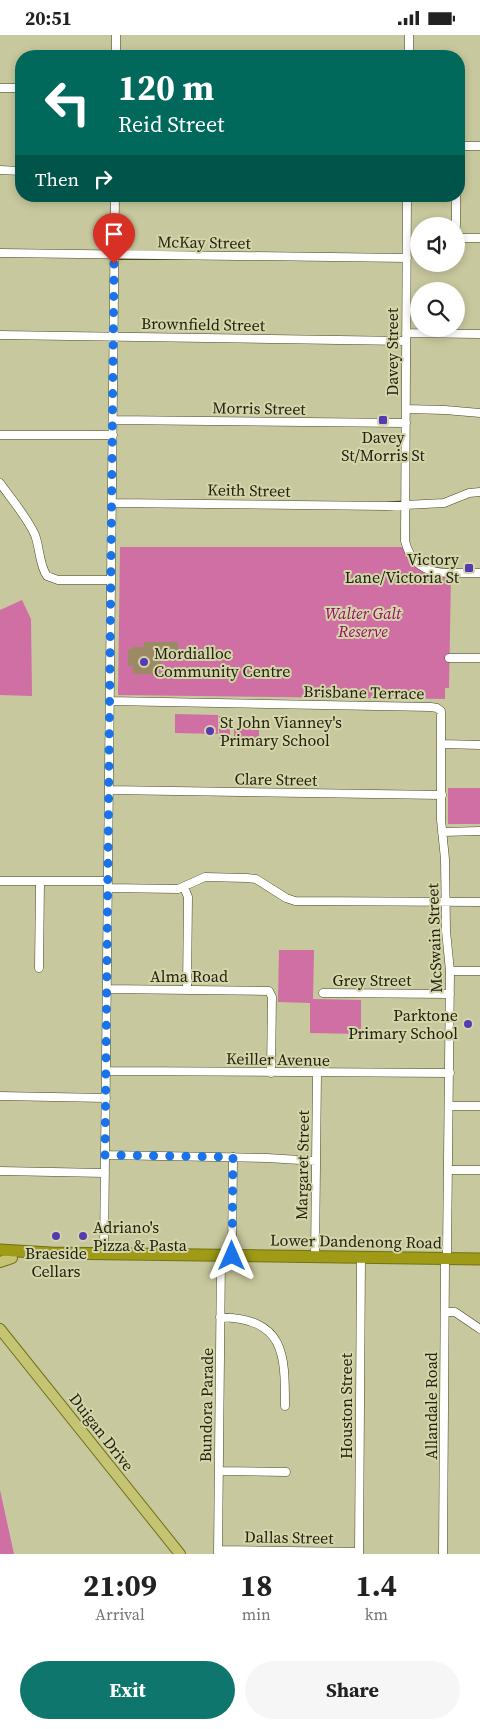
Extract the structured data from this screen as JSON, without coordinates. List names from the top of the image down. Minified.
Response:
{"streets":{"highway":["Lower Dandenong Road"],"main road":["Duigan Drive"],"street":["McKay Street","Brownfield Street","Davey Street","Morris Street","Keith Street","Brisbane Terrace","Clare Street","McSwain Street","Alma Road","Grey Street","Keiller Avenue","Margaret Street","Bundora Parade","Houston Street","Allandale Road","Dallas Street"]},"crossings":[["McKay Street","Davey Street"],["Brownfield Street","Davey Street"],["Davey Street","Morris Street"],["Davey Street","Keith Street"],["Brisbane Terrace","McSwain Street"],["Clare Street","McSwain Street"],["McSwain Street","Grey Street"],["McSwain Street","Keiller Avenue"],["McSwain Street","Lower Dandenong Road"],["McSwain Street","Allandale Road"],["Alma Road","Keiller Avenue"],["Keiller Avenue","Margaret Street"],["Margaret Street","Lower Dandenong Road"],["Lower Dandenong Road","Bundora Parade"],["Lower Dandenong Road","Houston Street"],["Lower Dandenong Road","Allandale Road"],["Bundora Parade","Dallas Street"],["Houston Street","Dallas Street"]],"parks":["Walter Galt Reserve"],"places":{"transit":["Davey St/Morris St","Victory Lane/Victoria St"],"other":["Mordialloc Community Centre","St John Vianney's Primary School","Parktone Primary School","Braeside Cellars","Adriano's Pizza & Pasta"]},"page":{"status":"20:51","turn":["120 m","Reid Street"],"then":"Then","eta":["21:09","Arrival","18","min","1.4","km"],"buttons":["Exit","Share"]}}
